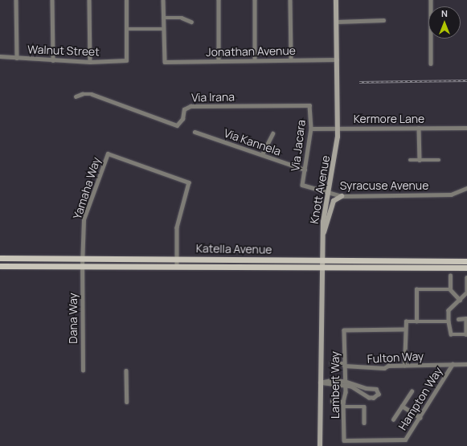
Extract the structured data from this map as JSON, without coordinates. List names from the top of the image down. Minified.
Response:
{"streets":{"main road":["Knott Avenue","Katella Avenue"],"street":["Walnut Street","Jonathan Avenue","Via Irana","Kermore Lane","Via Kannela","Via Jacara","Syracuse Avenue","Yamaha Way","Dana Way","Fulton Way","Lambert Way","Hampton Way"]},"crossings":[["Jonathan Avenue","Knott Avenue"],["Via Irana","Via Jacara"],["Kermore Lane","Via Jacara"],["Kermore Lane","Knott Avenue"],["Via Kannela","Via Jacara"],["Via Jacara","Syracuse Avenue"],["Syracuse Avenue","Knott Avenue"],["Yamaha Way","Katella Avenue"],["Yamaha Way","Dana Way"],["Knott Avenue","Katella Avenue"],["Katella Avenue","Dana Way"],["Fulton Way","Lambert Way"],["Fulton Way","Hampton Way"],["Lambert Way","Hampton Way"]],"north":"top"}
